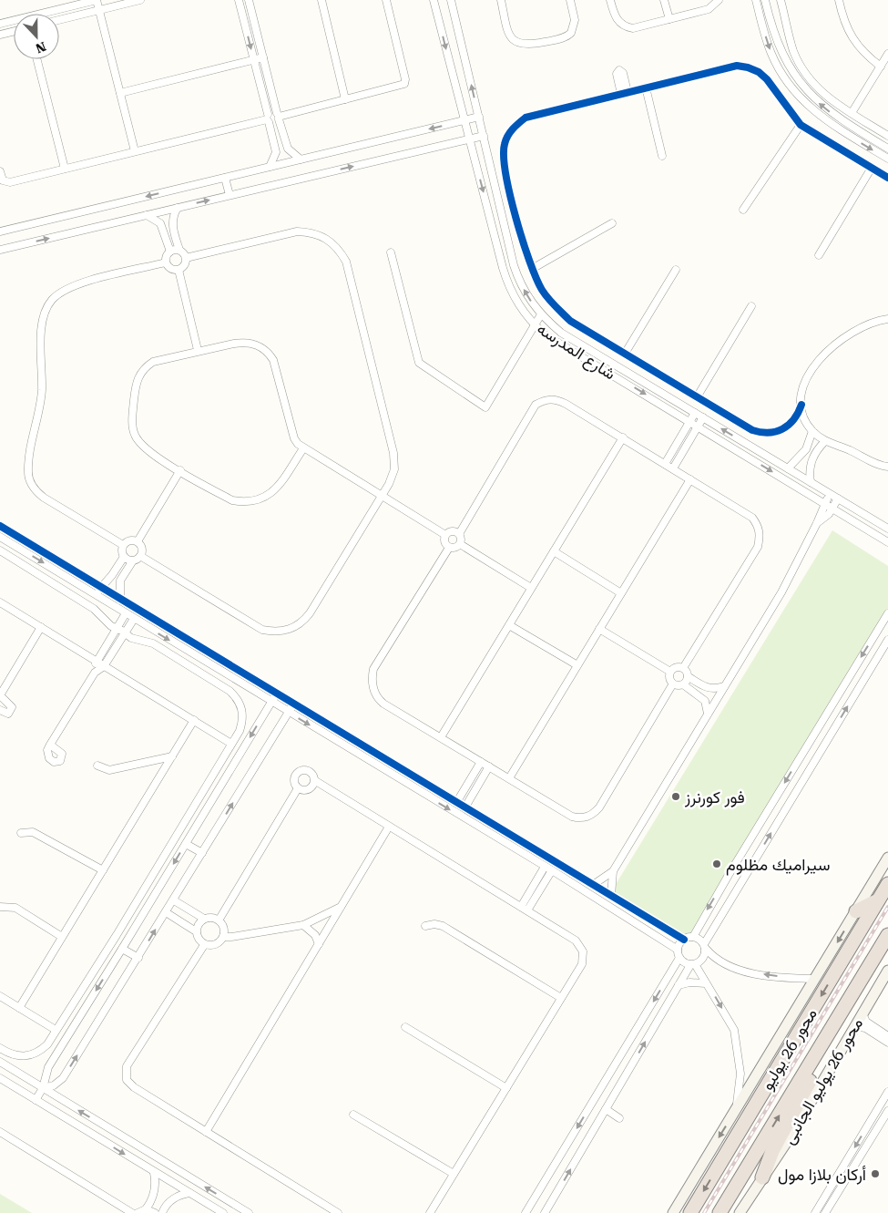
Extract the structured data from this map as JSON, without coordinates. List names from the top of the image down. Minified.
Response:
{"streets":{"highway":["محور 26 يوليو"],"main road":["محور 26 يوليو الجانبى"],"street":["شارع المدرسه"]},"places":["فور كورنرز","سيراميك مظلوم","أركان بلازا مول"],"north":"bottom"}
